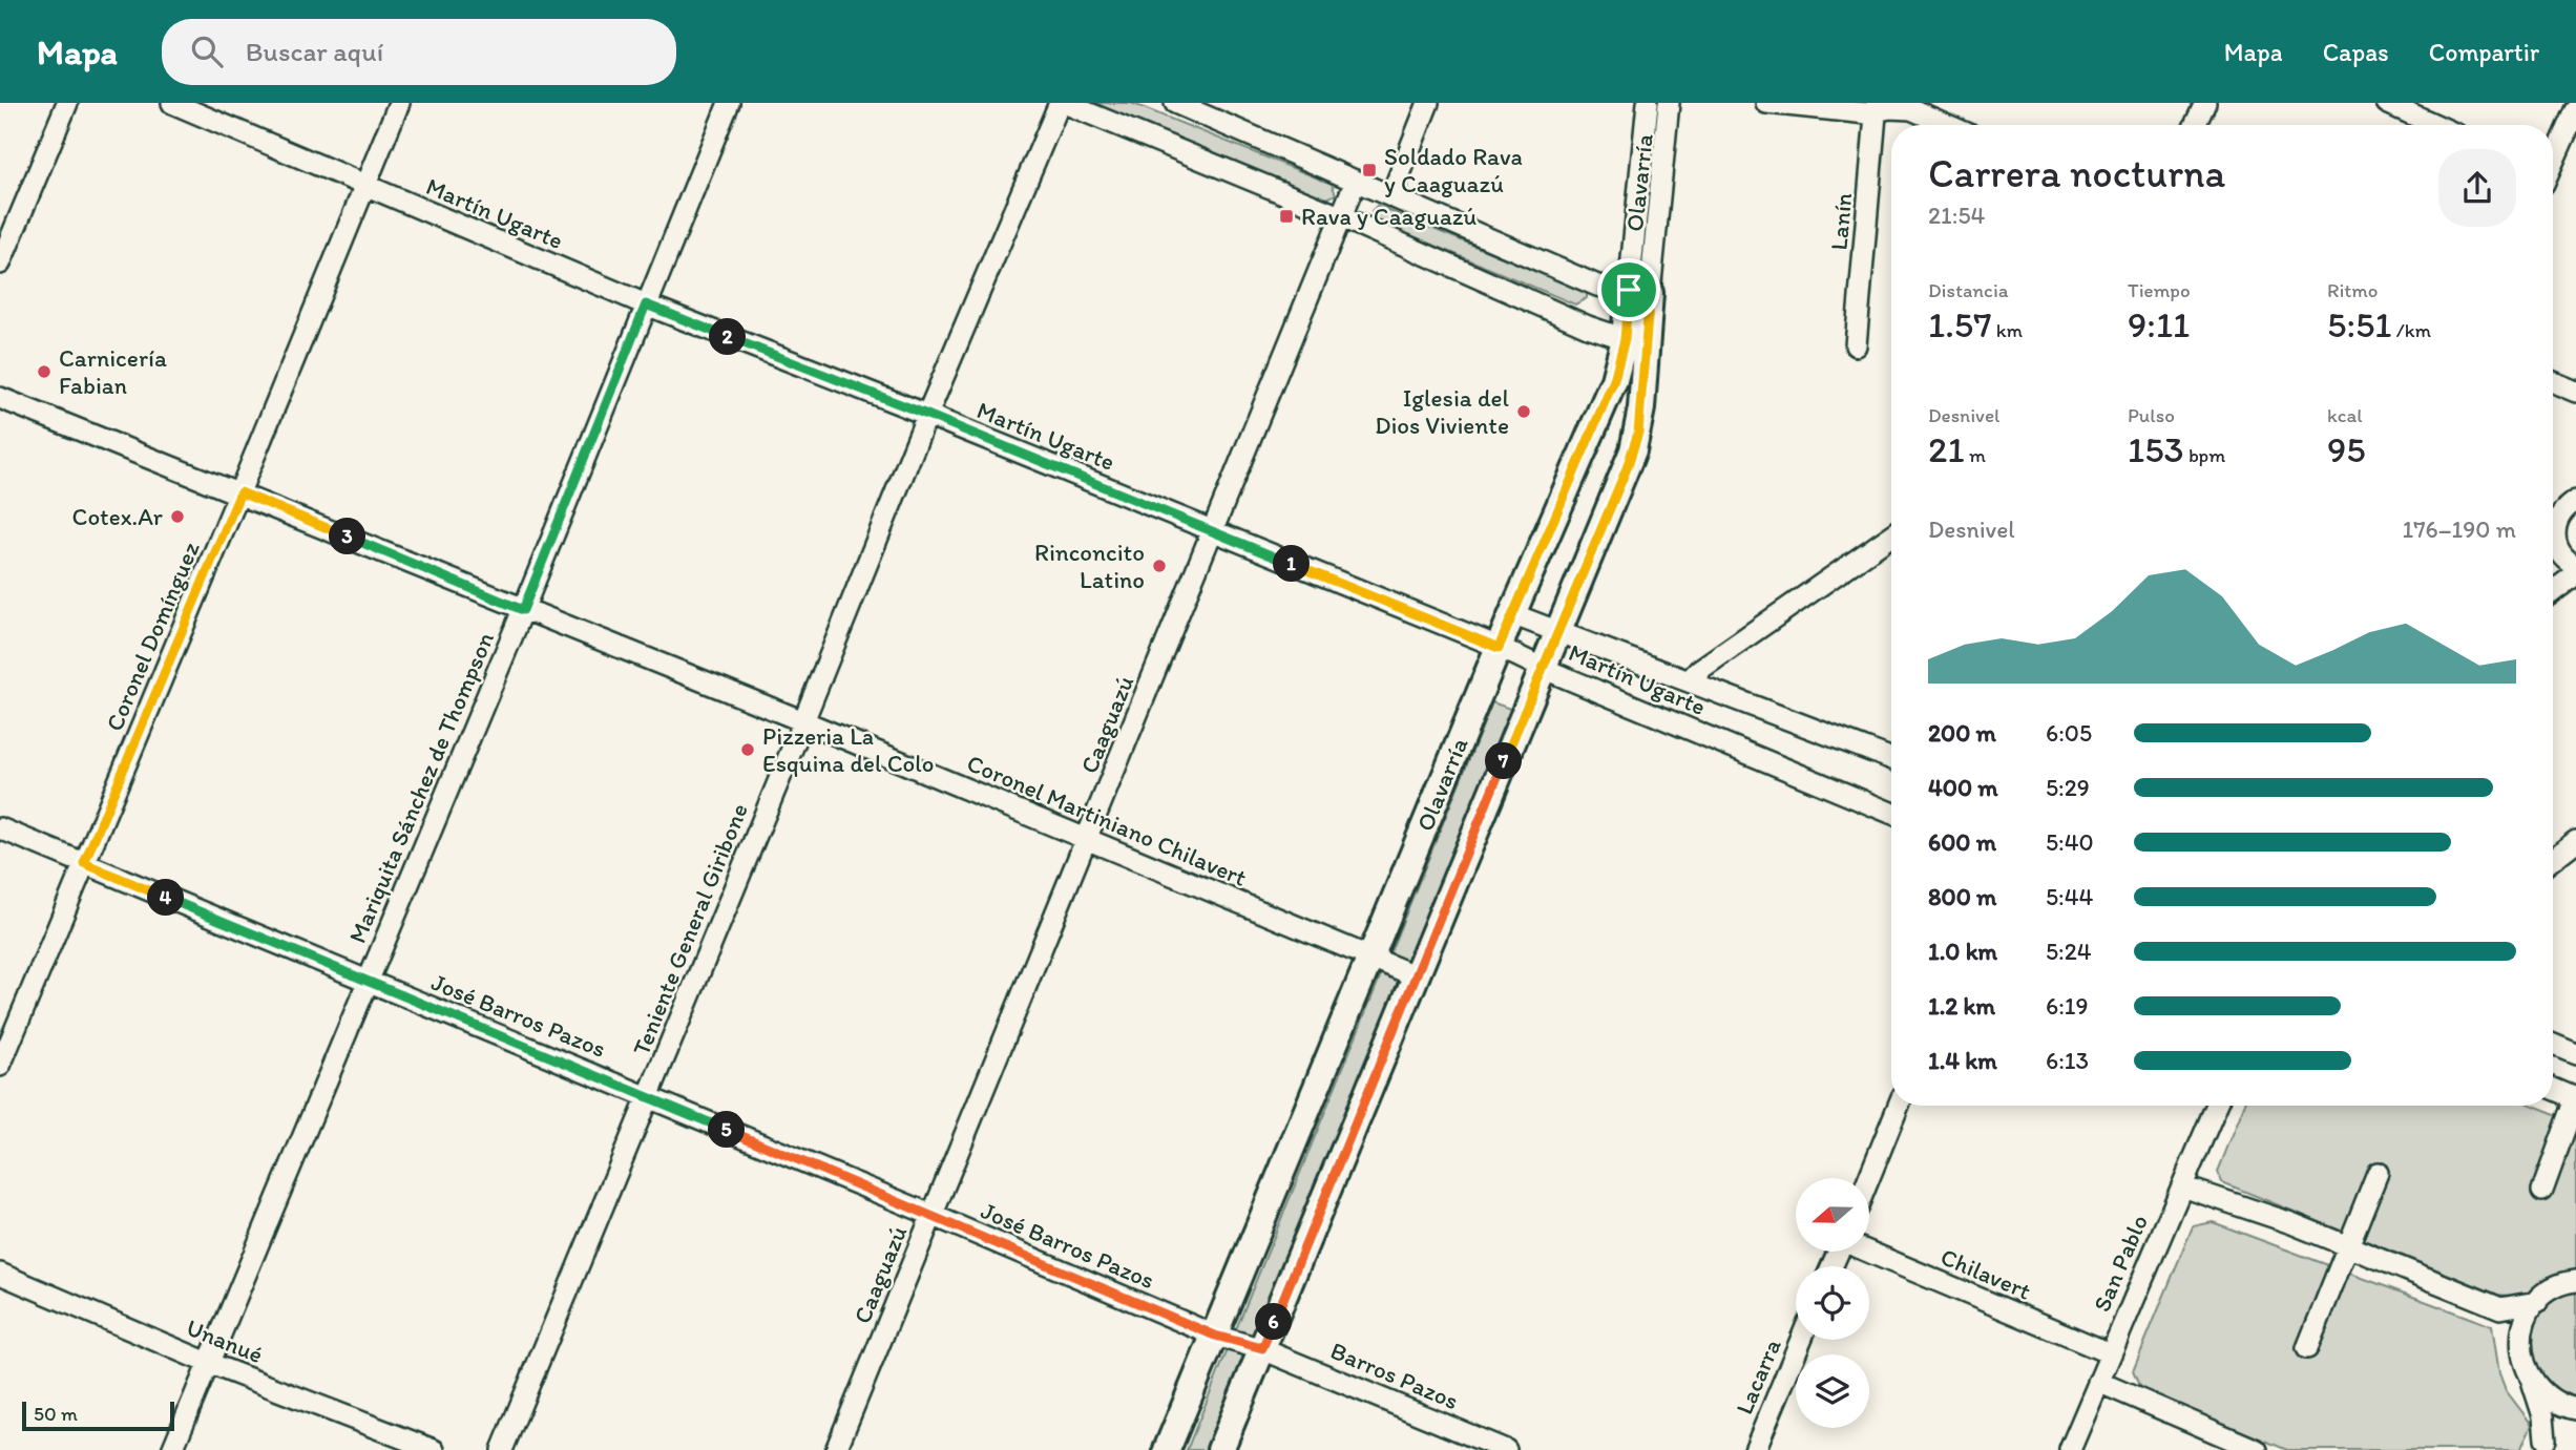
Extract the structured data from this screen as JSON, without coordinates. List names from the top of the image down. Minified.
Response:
{"streets":{"main road":["Olavarría"],"street":["Martín Ugarte","Lanín","Coronel Domínguez","Caaguazú","Mariquita Sánchez de Thompson","Coronel Martiniano Chilavert","Teniente General Giribone","José Barros Pazos","San Pablo","Chilavert","Unanué","Barros Pazos","Lacarra"]},"crossings":[["Olavarría","Martín Ugarte"],["Olavarría","Coronel Martiniano Chilavert"],["Olavarría","José Barros Pazos"],["Olavarría","Barros Pazos"],["Martín Ugarte","Coronel Domínguez"],["Martín Ugarte","Caaguazú"],["Martín Ugarte","Mariquita Sánchez de Thompson"],["Martín Ugarte","Teniente General Giribone"],["Coronel Domínguez","Coronel Martiniano Chilavert"],["Coronel Domínguez","José Barros Pazos"],["Caaguazú","Coronel Martiniano Chilavert"],["Caaguazú","José Barros Pazos"],["Mariquita Sánchez de Thompson","Coronel Martiniano Chilavert"],["Mariquita Sánchez de Thompson","José Barros Pazos"],["Mariquita Sánchez de Thompson","Unanué"],["Coronel Martiniano Chilavert","Teniente General Giribone"],["Teniente General Giribone","José Barros Pazos"],["José Barros Pazos","Barros Pazos"],["San Pablo","Chilavert"]],"places":{"transit":["Soldado Rava y Caaguazú","Rava y Caaguazú"],"other":["Carnicería Fabian","Iglesia del Dios Viviente","Cotex.Ar","Rinconcito Latino","Pizzeria La Esquina del Colo"]},"scale_bar":"50 m","north":"left","page":{"header":"Mapa","search":"Buscar aquí","nav":["Mapa","Capas","Compartir"],"heading":["Carrera nocturna","21:54"],"stats":[["Distancia","1.57 km"],["Tiempo","9:11"],["Ritmo","5:51 /km"],["Desnivel","21 m"],["Pulso","153 bpm"],["kcal","95"]],"pins":["2","3","1","7","4","5","6"],"chart":["Desnivel","176–190 m"],"list":[{"name":"200 m","note":"6:05"},{"name":"400 m","note":"5:29"},{"name":"600 m","note":"5:40"},{"name":"800 m","note":"5:44"},{"name":"1.0 km","note":"5:24"},{"name":"1.2 km","note":"6:19"},{"name":"1.4 km","note":"6:13"}],"scale":"50 m"}}
